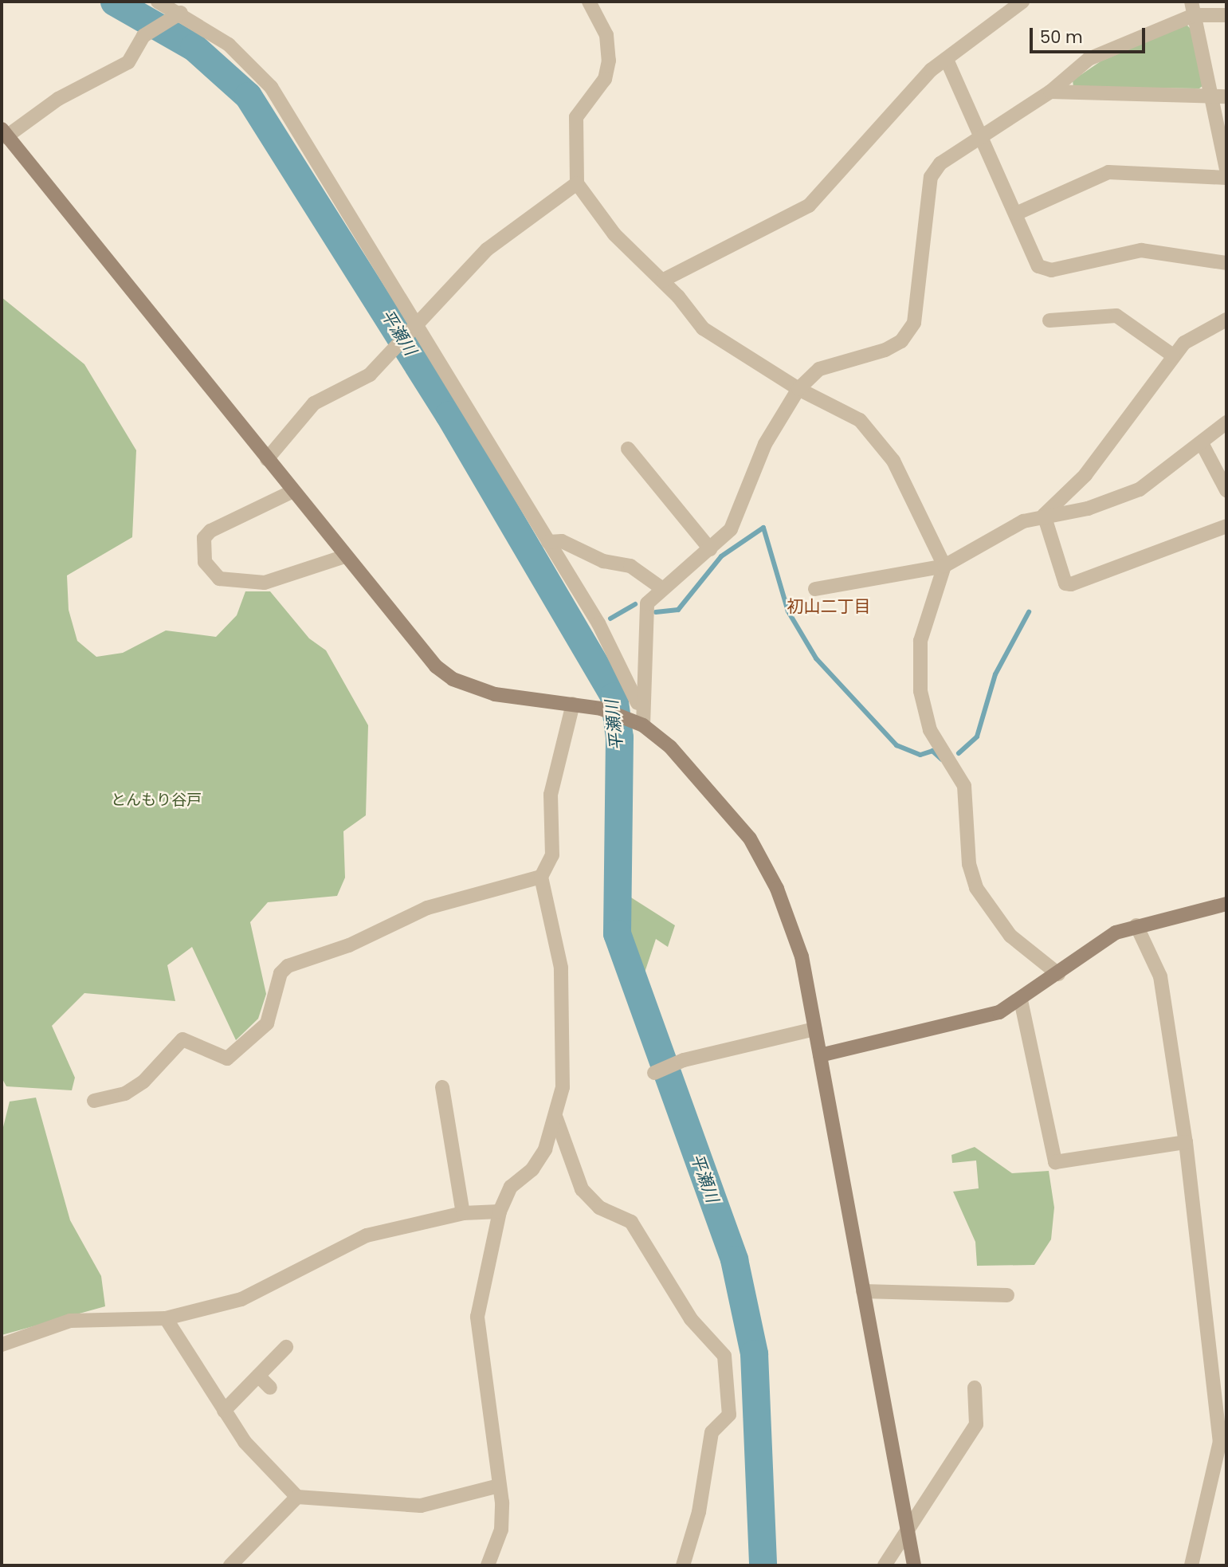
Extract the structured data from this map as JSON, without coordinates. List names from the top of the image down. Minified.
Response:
{"districts":["初山二丁目"],"water":["平瀬川"],"parks":["とんもり谷戸"],"scale_bar":"50 m"}
